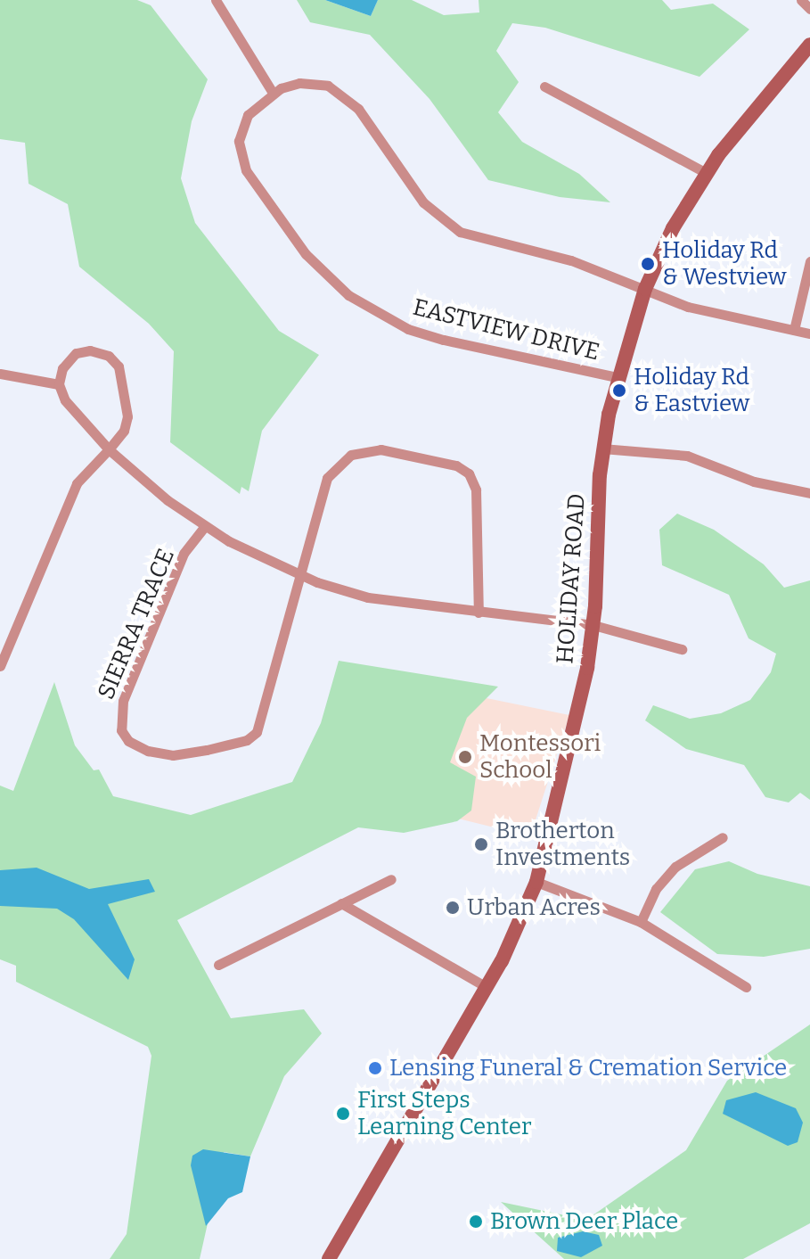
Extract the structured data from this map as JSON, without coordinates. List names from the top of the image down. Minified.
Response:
{"streets":{"street":["EASTVIEW DRIVE","HOLIDAY ROAD","SIERRA TRACE"]},"crossings":[["EASTVIEW DRIVE","HOLIDAY ROAD"]],"places":["Holiday Rd & Westview","Holiday Rd & Eastview","Montessori School","Brotherton Investments","Urban Acres","Lensing Funeral & Cremation Service","First Steps Learning Center","Brown Deer Place"]}
